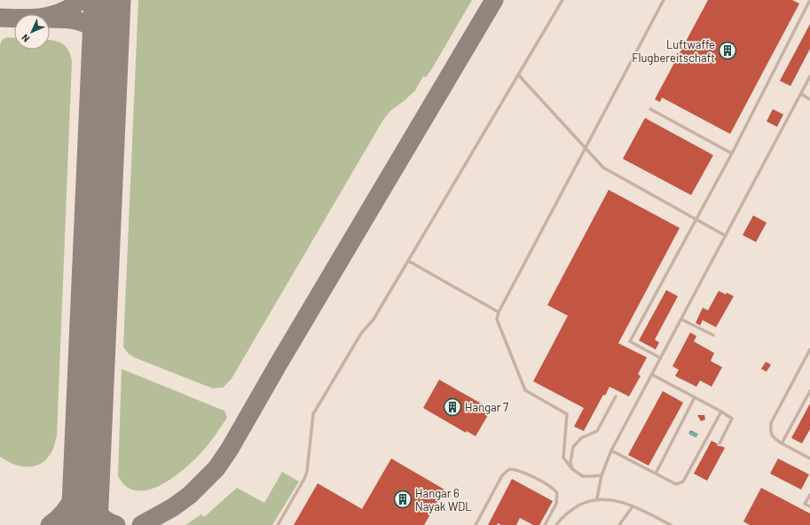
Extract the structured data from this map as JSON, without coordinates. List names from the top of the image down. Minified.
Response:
{"places":{"building":["Luftwaffe Flugbereitschaft","Hangar 7","Hangar 6 Nayak WDL"]},"north":"bottom left"}
